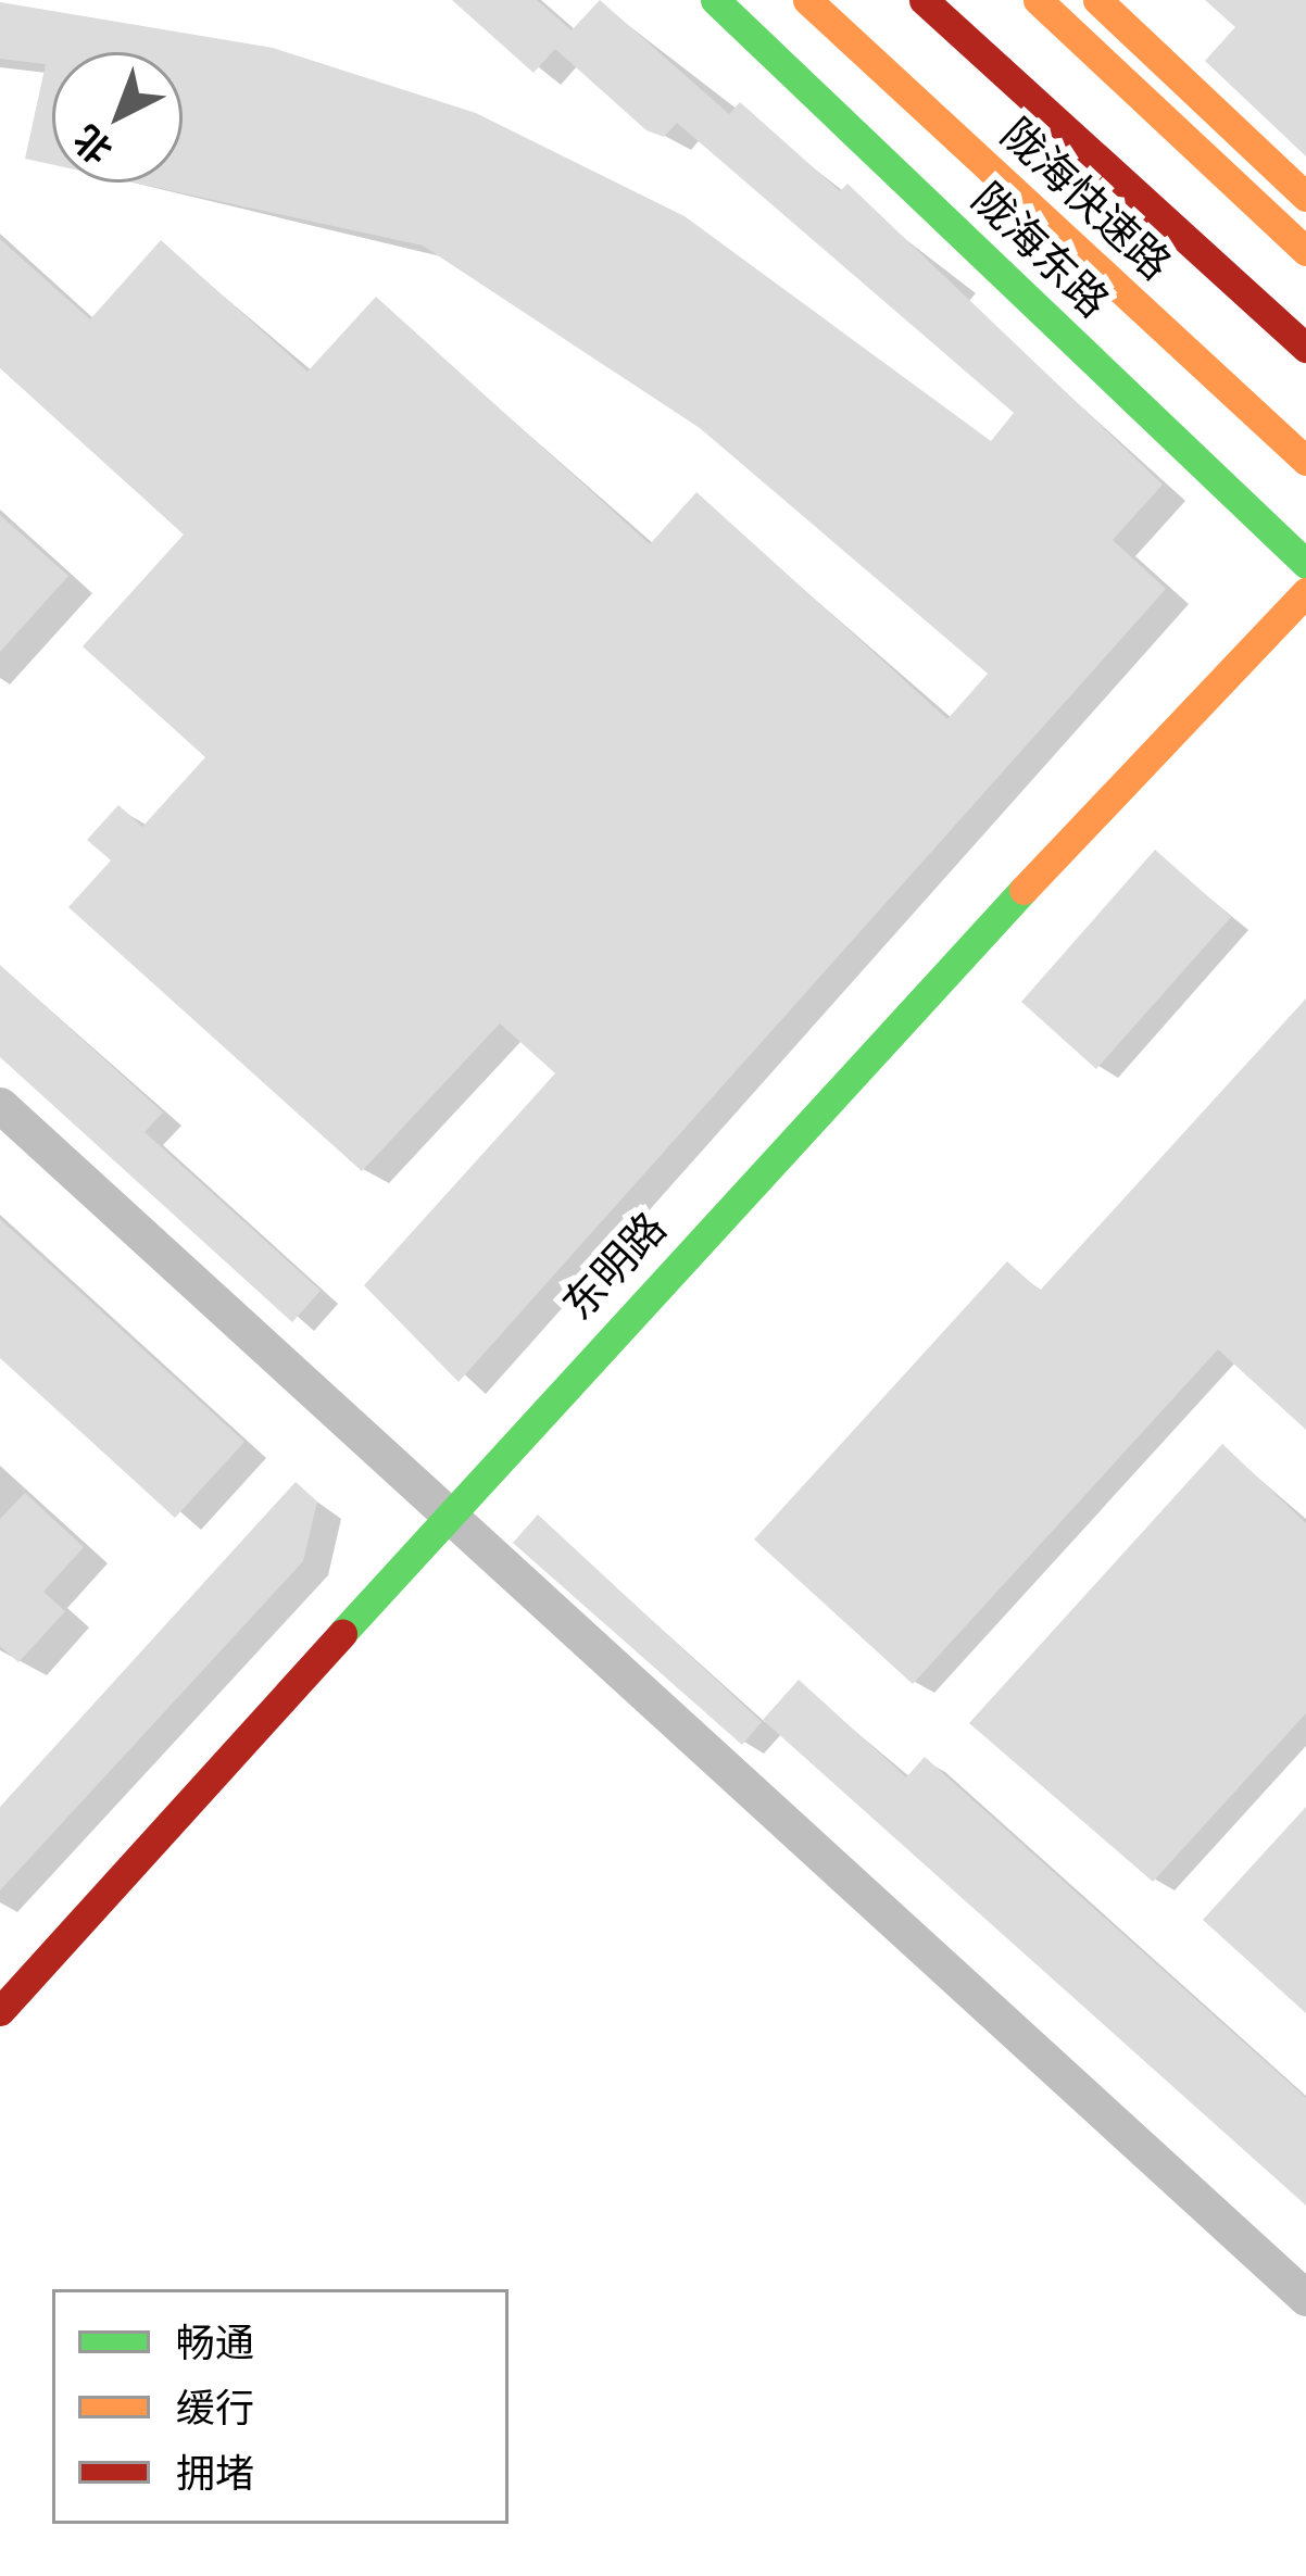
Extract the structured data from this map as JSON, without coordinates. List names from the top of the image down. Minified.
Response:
{"streets":{"main road":["陇海快速路","陇海东路","东明路"]},"legend":["畅通","缓行","拥堵"],"north":"bottom left"}
